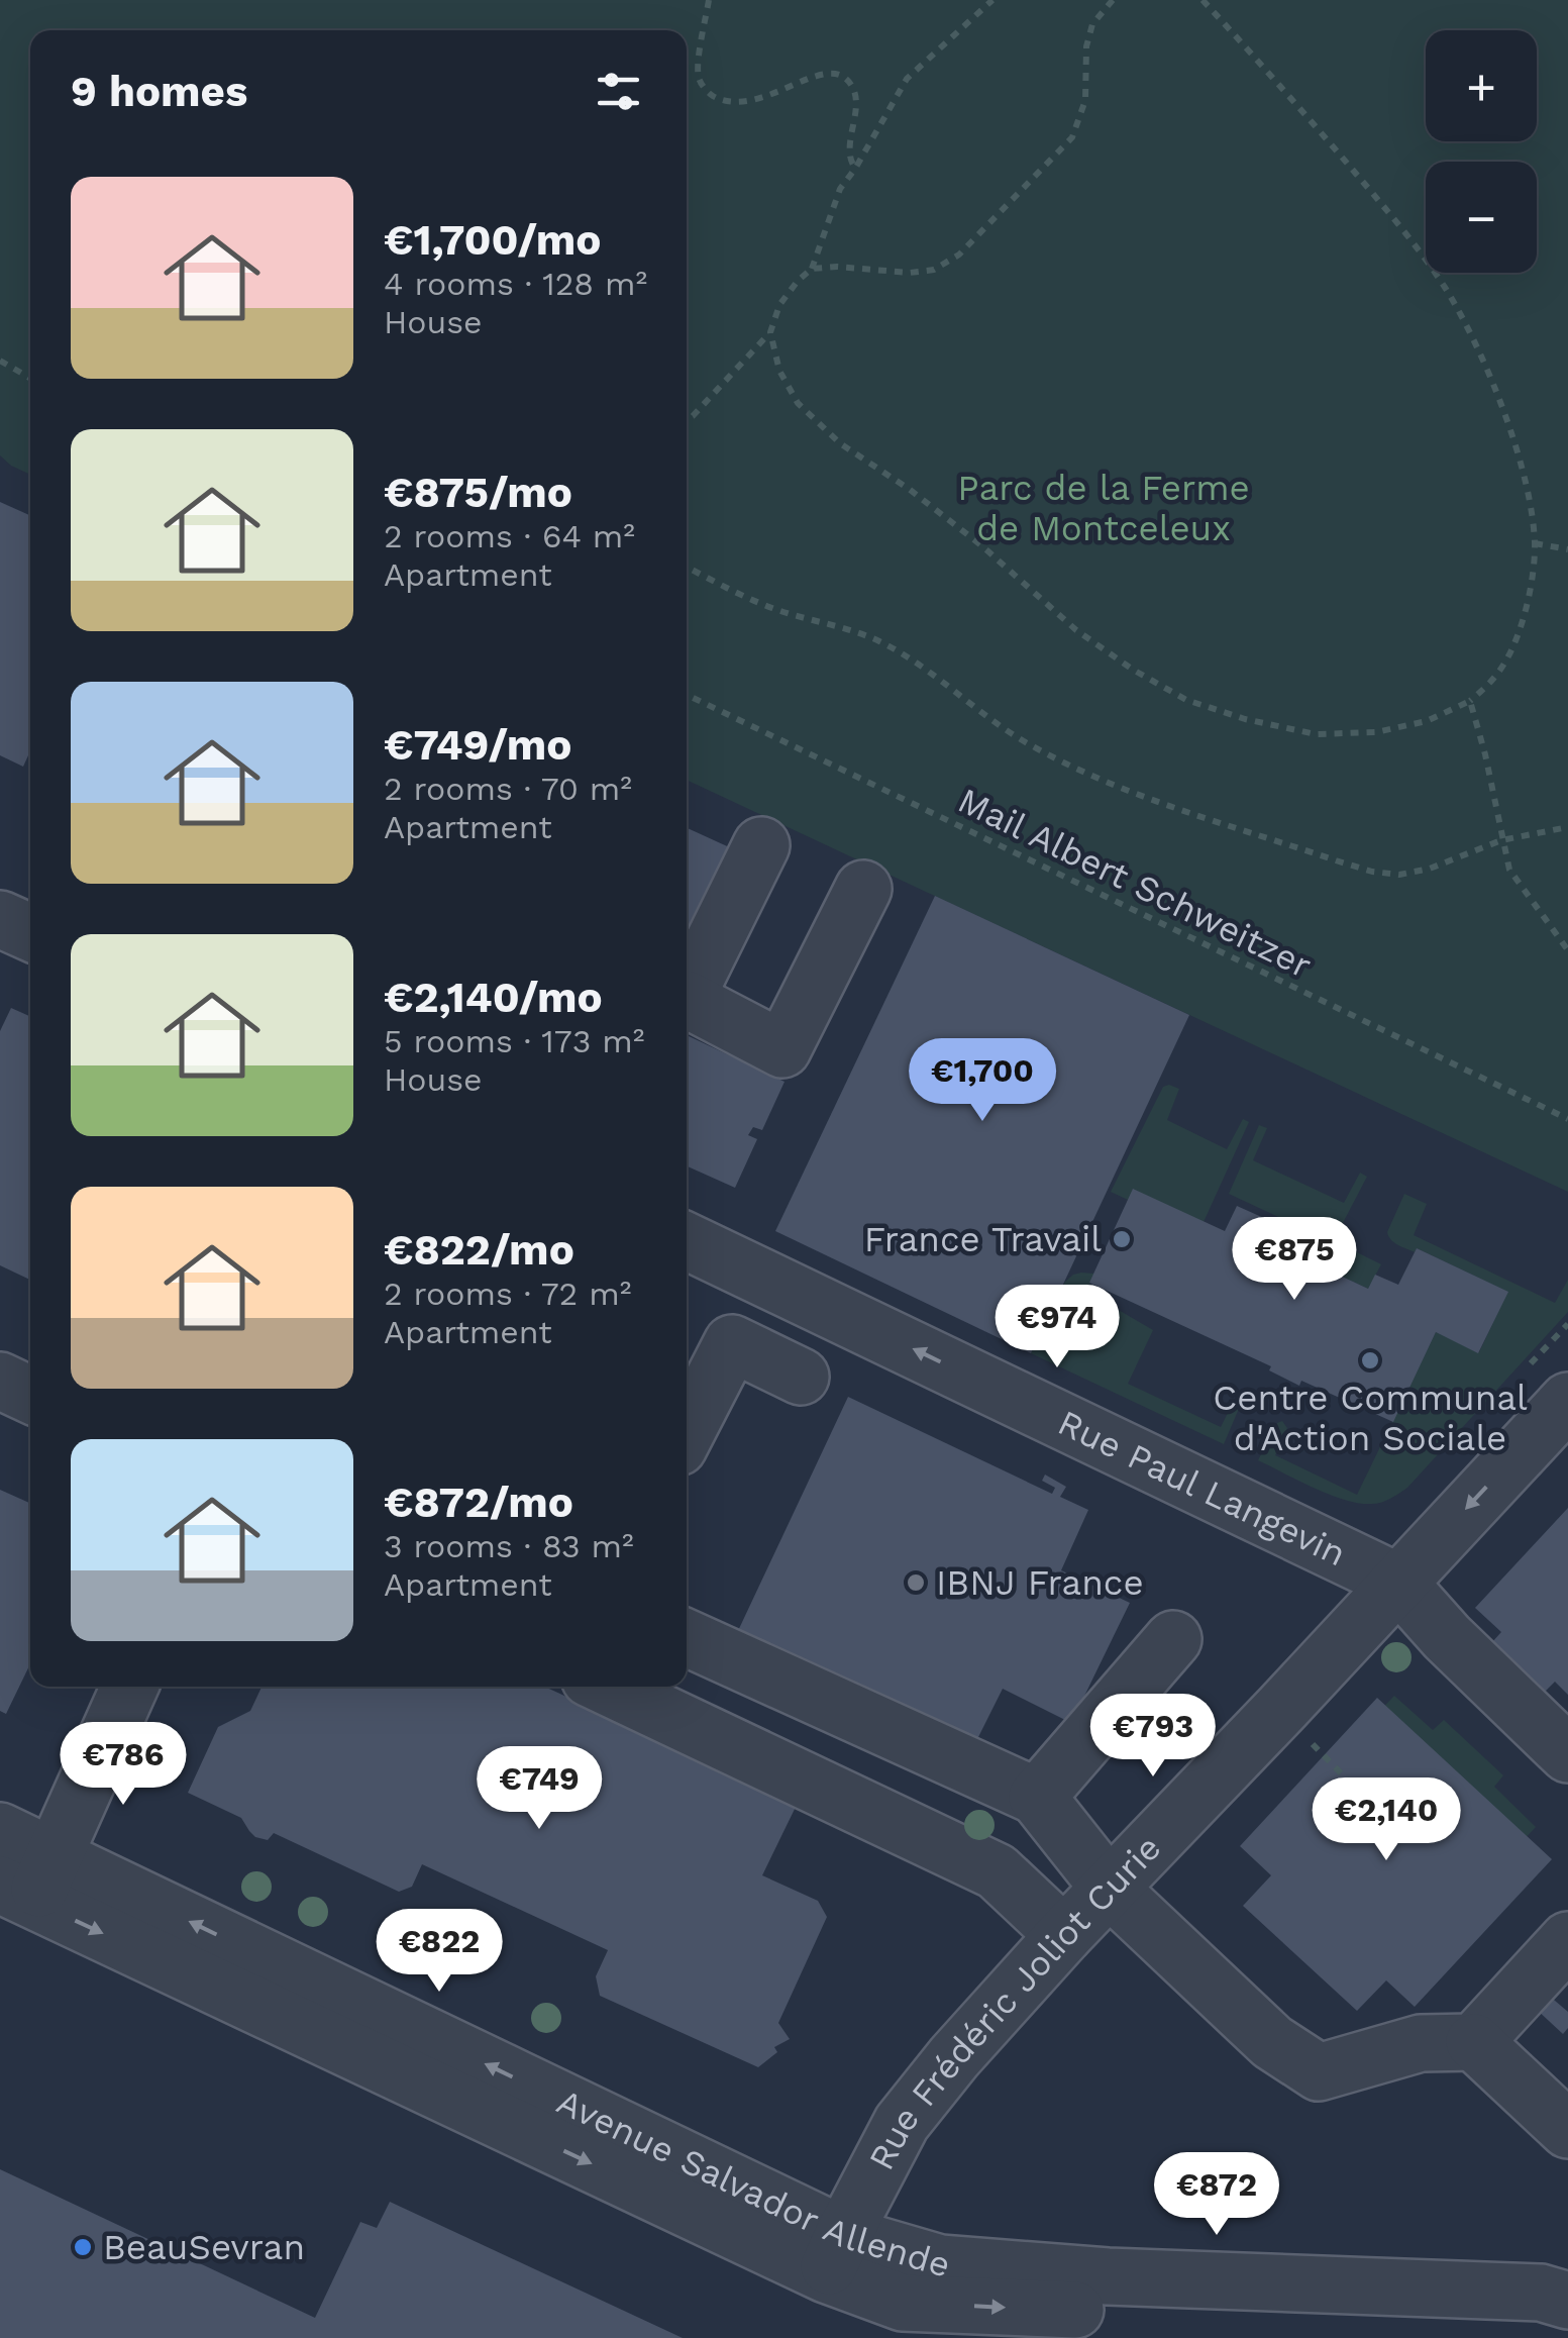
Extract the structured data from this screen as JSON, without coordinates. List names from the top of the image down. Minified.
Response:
{"streets":{"street":["Rue Paul Langevin","Rue Frédéric Joliot Curie","Avenue Salvador Allende"],"path":["Mail Albert Schweitzer"]},"crossings":[["Rue Paul Langevin","Rue Frédéric Joliot Curie"],["Rue Frédéric Joliot Curie","Avenue Salvador Allende"]],"parks":["Parc de la Ferme de Montceleux"],"places":["France Travail","Centre Communal d'Action Sociale","IBNJ France","BeauSevran"],"page":{"map_buttons":["+","−"],"heading":"9 homes","list":[{"name":"€1,700/mo","note":"4 rooms · 128 m² · House"},{"name":"€875/mo","note":"2 rooms · 64 m² · Apartment"},{"name":"€749/mo","note":"2 rooms · 70 m² · Apartment"},{"name":"€2,140/mo","note":"5 rooms · 173 m² · House"},{"name":"€822/mo","note":"2 rooms · 72 m² · Apartment"},{"name":"€872/mo","note":"3 rooms · 83 m² · Apartment"}],"price":["€1,700","€875","€974","€793","€786","€749","€2,140","€822","€872"]}}
